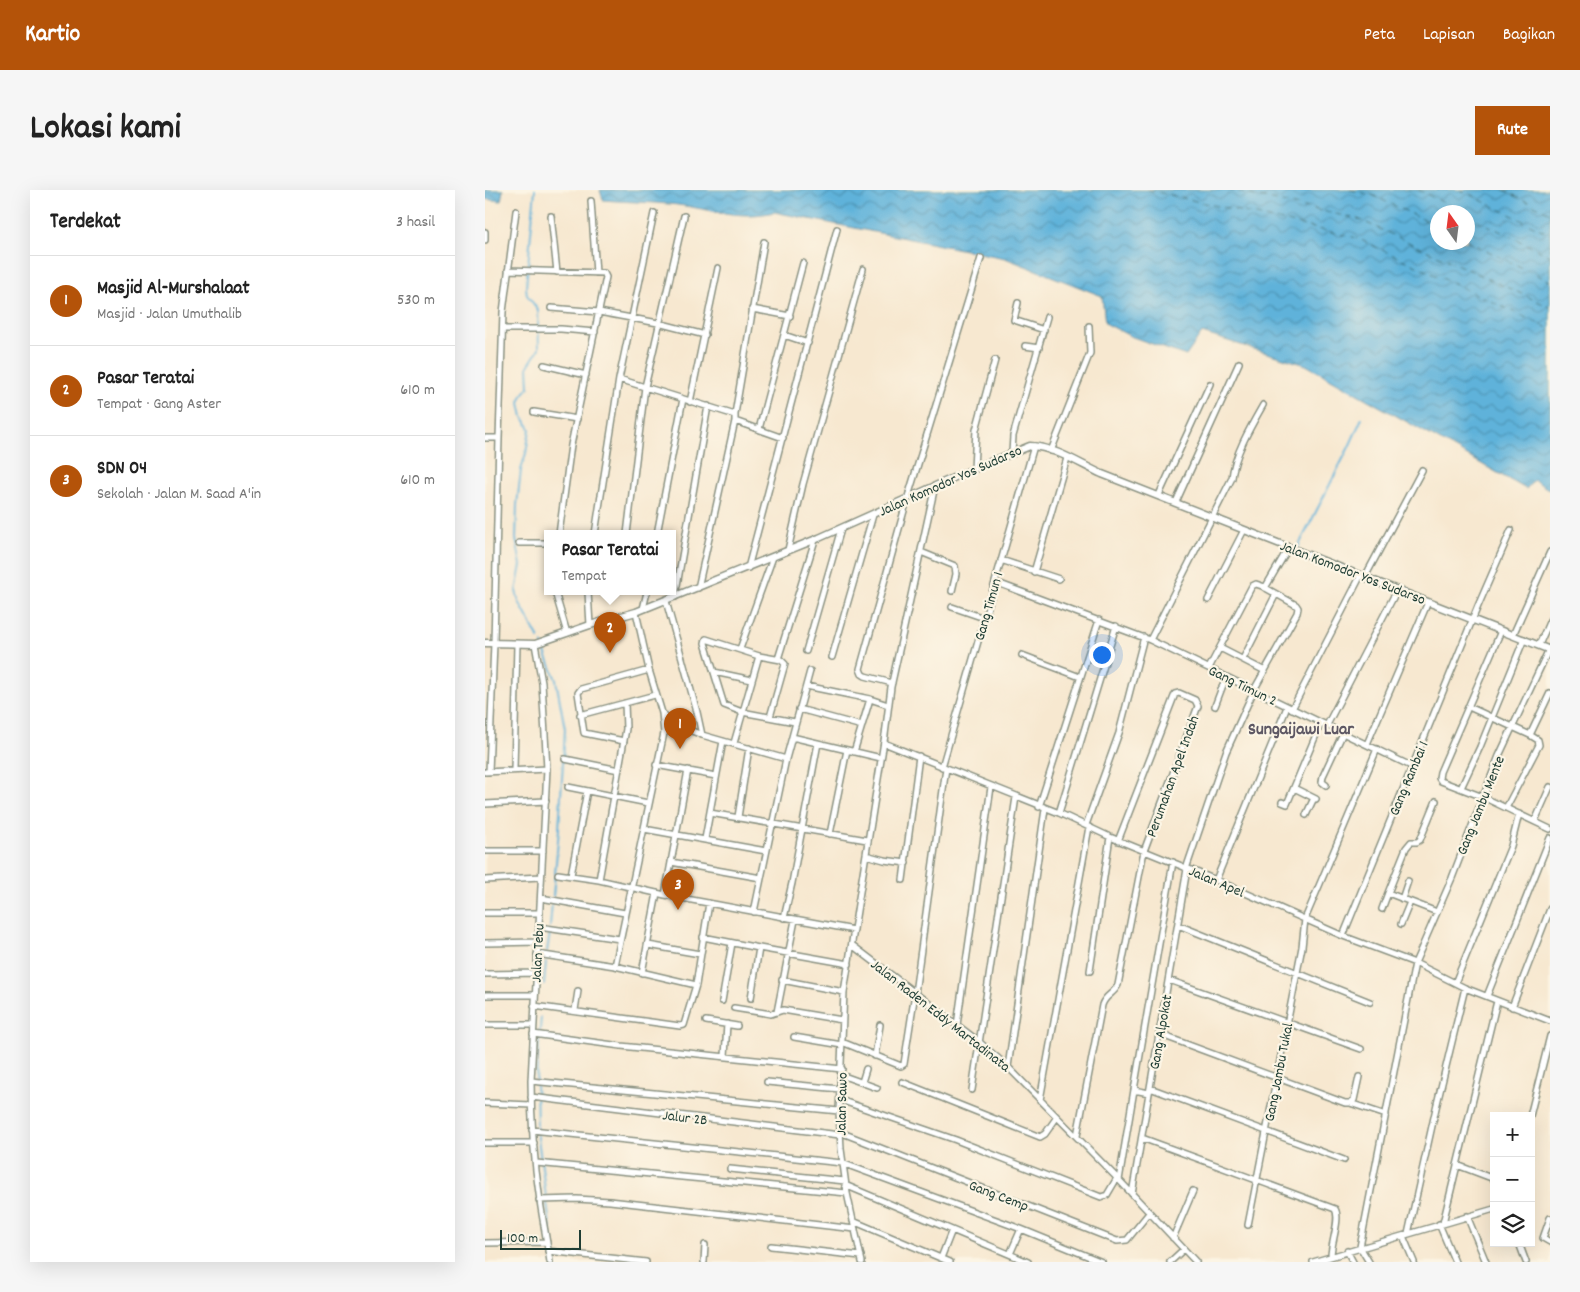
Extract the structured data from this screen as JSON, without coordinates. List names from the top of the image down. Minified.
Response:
{"streets":{"street":["Jalan Komodor Yos Sudarso","Gang Timun 1","Gang Timun 2","Perumahan Apel Indah","Gang Rambai 1","Gang Jambu Mente","Jalan Apel","Jalan Tebu","Jalan Raden Eddy Martadinata","Gang Alpokat","Gang Jambu Tukal","Jalan Sawo","Jalur 2B","Gang Cemp"]},"crossings":[["Jalan Komodor Yos Sudarso","Gang Timun 1"],["Jalan Komodor Yos Sudarso","Gang Rambai 1"],["Jalan Komodor Yos Sudarso","Gang Jambu Mente"],["Jalan Komodor Yos Sudarso","Jalan Tebu"],["Gang Timun 1","Gang Timun 2"],["Gang Timun 1","Jalan Apel"],["Gang Timun 1","Jalan Raden Eddy Martadinata"],["Gang Timun 2","Gang Rambai 1"],["Gang Timun 2","Gang Alpokat"],["Gang Timun 2","Gang Jambu Tukal"],["Perumahan Apel Indah","Jalan Apel"],["Gang Rambai 1","Jalan Apel"],["Gang Jambu Mente","Jalan Apel"],["Jalan Apel","Gang Alpokat"],["Jalan Apel","Gang Jambu Tukal"],["Jalan Tebu","Jalur 2B"],["Jalan Raden Eddy Martadinata","Gang Alpokat"],["Jalan Raden Eddy Martadinata","Jalan Sawo"],["Jalan Raden Eddy Martadinata","Gang Cemp"],["Jalan Sawo","Jalur 2B"],["Jalan Sawo","Gang Cemp"],["Jalur 2B","Gang Cemp"]],"districts":["Sungaijawi Luar"],"scale_bar":"100 m","north":"top","page":{"header":"Kartio","nav":["Peta","Lapisan","Bagikan"],"title":"Lokasi kami","buttons":"Rute","heading":["Terdekat","3 hasil"],"list":[{"mark":"1","name":"Masjid Al-Murshalaat","note":"Masjid · Jalan Umuthalib","value":"530 m"},{"mark":"2","name":"Pasar Teratai","note":"Tempat · Gang Aster","value":"610 m"},{"mark":"3","name":"SDN 04","note":"Sekolah · Jalan M. Saad A'in","value":"610 m"}],"popup":["Pasar Teratai","Tempat"],"pins":["2","1","3"],"map_buttons":["+","−"],"scale":"100 m"}}
